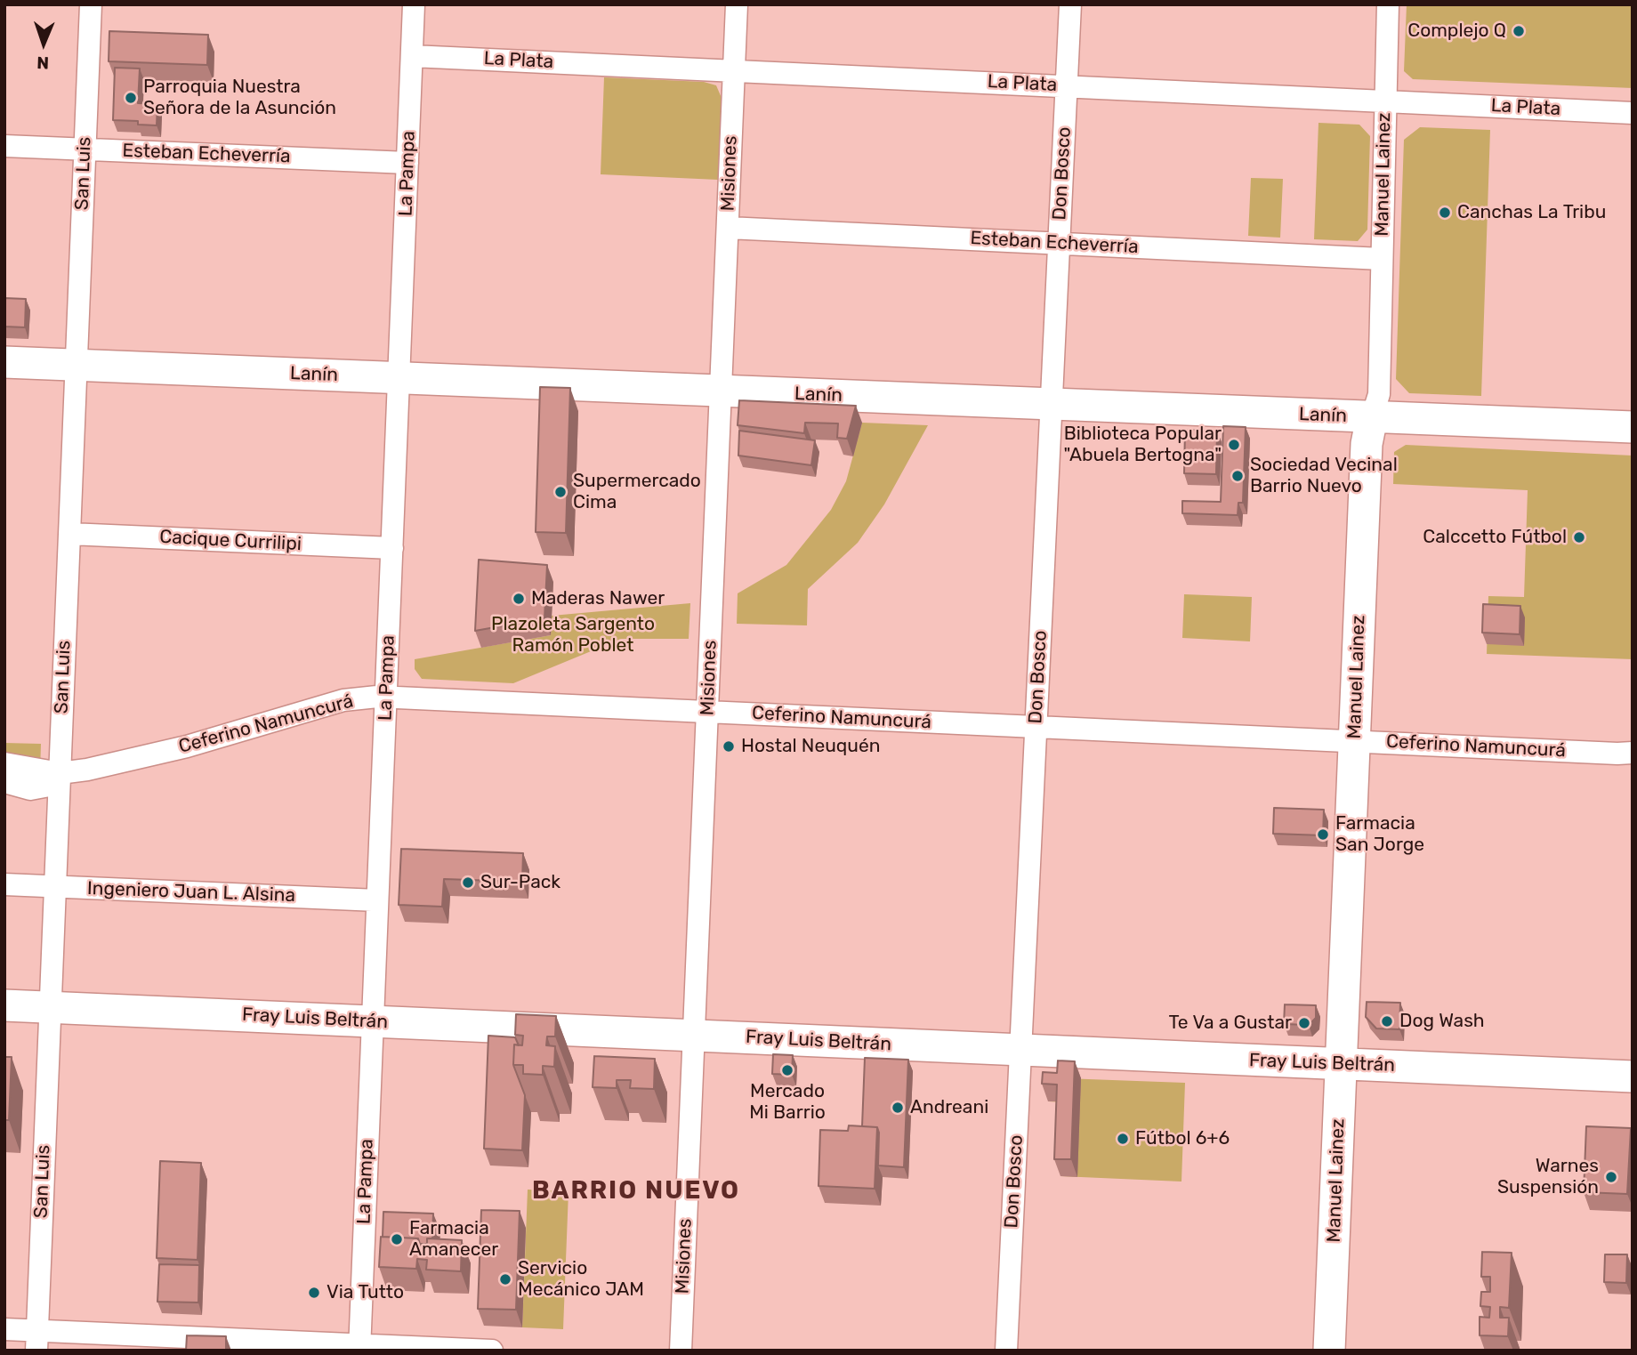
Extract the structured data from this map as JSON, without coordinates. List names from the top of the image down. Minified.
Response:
{"streets":{"street":["La Plata","Esteban Echeverría","San Luis","La Pampa","Misiones","Don Bosco","Manuel Lainez","Lanín","Cacique Currilipi","Ceferino Namuncurá","Ingeniero Juan L. Alsina","Fray Luis Beltrán"]},"crossings":[["La Plata","La Pampa"],["La Plata","Misiones"],["La Plata","Don Bosco"],["La Plata","Manuel Lainez"],["Esteban Echeverría","San Luis"],["Esteban Echeverría","La Pampa"],["Esteban Echeverría","Misiones"],["Esteban Echeverría","Don Bosco"],["Esteban Echeverría","Manuel Lainez"],["San Luis","Lanín"],["San Luis","Cacique Currilipi"],["San Luis","Ceferino Namuncurá"],["San Luis","Ingeniero Juan L. Alsina"],["San Luis","Fray Luis Beltrán"],["La Pampa","Lanín"],["La Pampa","Cacique Currilipi"],["La Pampa","Ceferino Namuncurá"],["La Pampa","Ingeniero Juan L. Alsina"],["La Pampa","Fray Luis Beltrán"],["Misiones","Lanín"],["Misiones","Ceferino Namuncurá"],["Misiones","Fray Luis Beltrán"],["Don Bosco","Lanín"],["Don Bosco","Ceferino Namuncurá"],["Don Bosco","Fray Luis Beltrán"],["Manuel Lainez","Lanín"],["Manuel Lainez","Ceferino Namuncurá"],["Manuel Lainez","Fray Luis Beltrán"]],"districts":["BARRIO NUEVO"],"parks":["Plazoleta Sargento Ramón Poblet"],"places":["Complejo Q","Parroquia Nuestra Señora de la Asunción","Canchas La Tribu","Biblioteca Popular \"Abuela Bertogna\"","Sociedad Vecinal Barrio Nuevo","Supermercado Cima","Calccetto Fútbol","Maderas Nawer","Hostal Neuquén","Farmacia San Jorge","Sur-Pack","Dog Wash","Te Va a Gustar","Mercado Mi Barrio","Andreani","Fútbol 6+6","Warnes Suspensión","Farmacia Amanecer","Servicio Mecánico JAM","Via Tutto"],"north":"bottom"}
